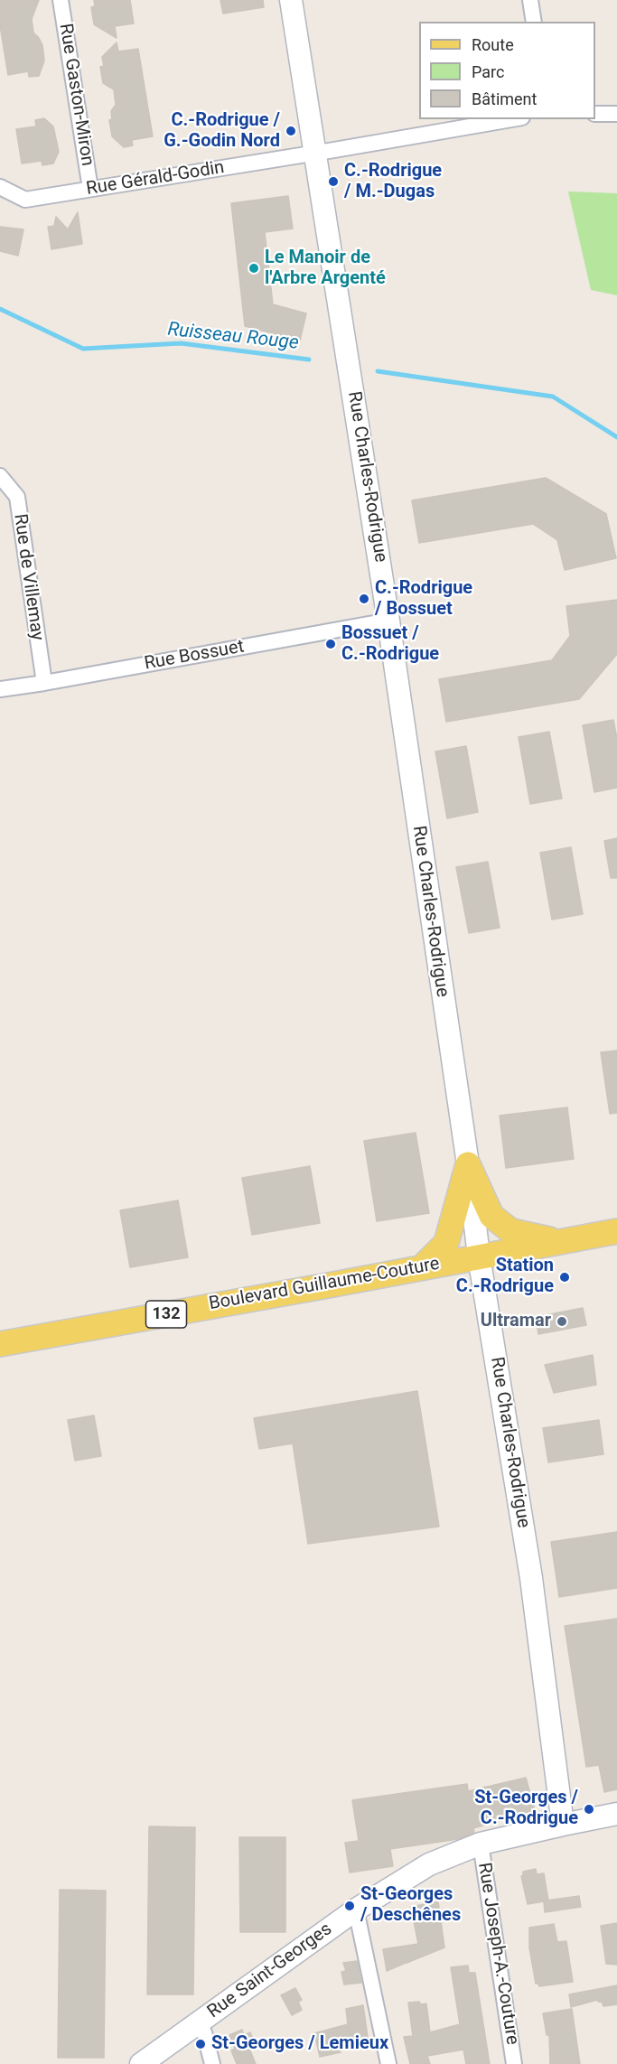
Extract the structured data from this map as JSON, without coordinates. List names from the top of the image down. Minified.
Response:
{"streets":{"main road":["Boulevard Guillaume-Couture","132"],"street":["Rue Gaston-Miron","Rue Gérald-Godin","Rue Charles-Rodrigue","Rue de Villemay","Rue Bossuet","Rue Joseph-A.-Couture","Rue Saint-Georges"]},"crossings":[["Rue Gaston-Miron","Rue Gérald-Godin"],["Rue Gérald-Godin","Rue Charles-Rodrigue"],["Rue Charles-Rodrigue","Rue Bossuet"],["Rue Charles-Rodrigue","Boulevard Guillaume-Couture"],["Rue Charles-Rodrigue","Rue Saint-Georges"],["Rue de Villemay","Rue Bossuet"],["Rue Joseph-A.-Couture","Rue Saint-Georges"]],"water":["Ruisseau Rouge"],"places":["C.-Rodrigue / G.-Godin Nord","C.-Rodrigue / M.-Dugas","Le Manoir de l'Arbre Argenté","C.-Rodrigue / Bossuet","Bossuet / C.-Rodrigue","Station C.-Rodrigue","Ultramar","St-Georges / C.-Rodrigue","St-Georges / Deschênes","St-Georges / Lemieux"],"legend":["Route","Parc","Bâtiment"]}
